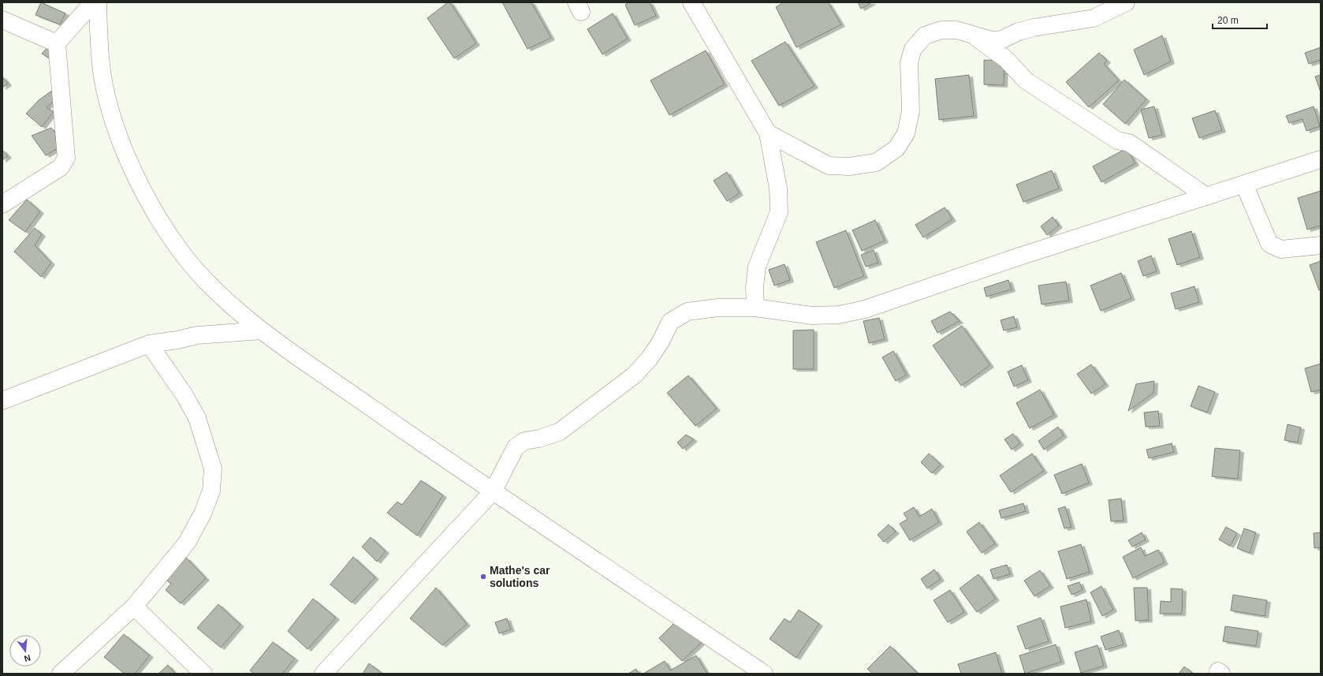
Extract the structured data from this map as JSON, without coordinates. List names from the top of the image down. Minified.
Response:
{"places":["Mathe's car solutions"],"scale_bar":"20 m","north":"bottom"}
